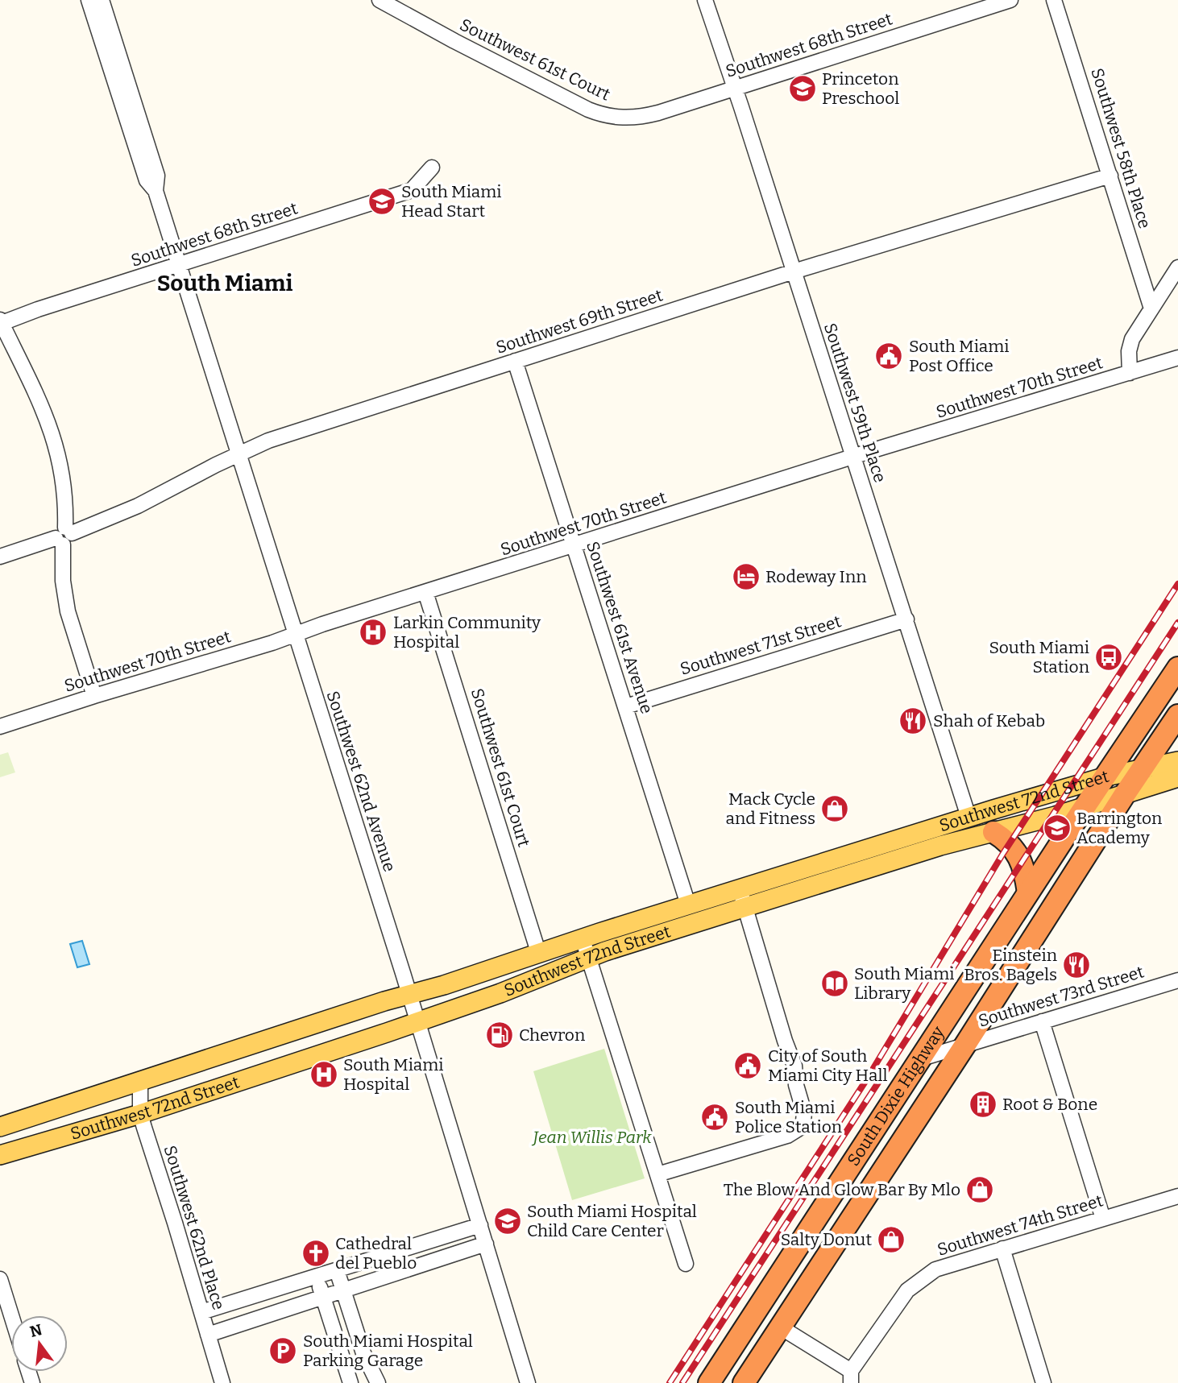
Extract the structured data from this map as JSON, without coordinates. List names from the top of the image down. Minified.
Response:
{"streets":{"highway":["South Dixie Highway"],"main road":["Southwest 72nd Street"],"street":["Southwest 68th Street","Southwest 61st Court","Southwest 58th Place","Southwest 69th Street","Southwest 70th Street","Southwest 59th Place","Southwest 61st Avenue","Southwest 71st Street","Southwest 62nd Avenue","Southwest 73rd Street","Southwest 74th Street","Southwest 62nd Place"]},"crossings":[["Southwest 68th Street","Southwest 61st Court"],["Southwest 68th Street","Southwest 59th Place"],["Southwest 68th Street","Southwest 62nd Avenue"],["Southwest 61st Court","Southwest 70th Street"],["Southwest 61st Court","Southwest 72nd Street"],["Southwest 58th Place","Southwest 69th Street"],["Southwest 69th Street","Southwest 59th Place"],["Southwest 69th Street","Southwest 61st Avenue"],["Southwest 69th Street","Southwest 62nd Avenue"],["Southwest 70th Street","Southwest 59th Place"],["Southwest 70th Street","Southwest 61st Avenue"],["Southwest 70th Street","Southwest 62nd Avenue"],["Southwest 59th Place","Southwest 71st Street"],["Southwest 59th Place","Southwest 72nd Street"],["Southwest 61st Avenue","Southwest 71st Street"],["Southwest 61st Avenue","Southwest 72nd Street"],["Southwest 62nd Avenue","Southwest 72nd Street"],["Southwest 72nd Street","South Dixie Highway"],["Southwest 72nd Street","Southwest 62nd Place"],["Southwest 73rd Street","South Dixie Highway"]],"districts":["South Miami"],"parks":["Jean Willis Park"],"places":{"school or university":["Princeton Preschool","South Miami Head Start","Barrington Academy","South Miami Hospital Child Care Center"],"public building":["South Miami Post Office","City of South Miami City Hall","South Miami Police Station"],"hotel":["Rodeway Inn"],"hospital":["Larkin Community Hospital","South Miami Hospital"],"bus stop":["South Miami Station"],"restaurant":["Shah of Kebab","Einstein Bros. Bagels"],"shop":["Mack Cycle and Fitness","The Blow And Glow Bar By Mlo","Salty Donut"],"library":["South Miami Library"],"fuel station":["Chevron"],"building":["Root & Bone"],"church":["Cathedral del Pueblo"],"parking":["South Miami Hospital Parking Garage"]},"north":"top"}
